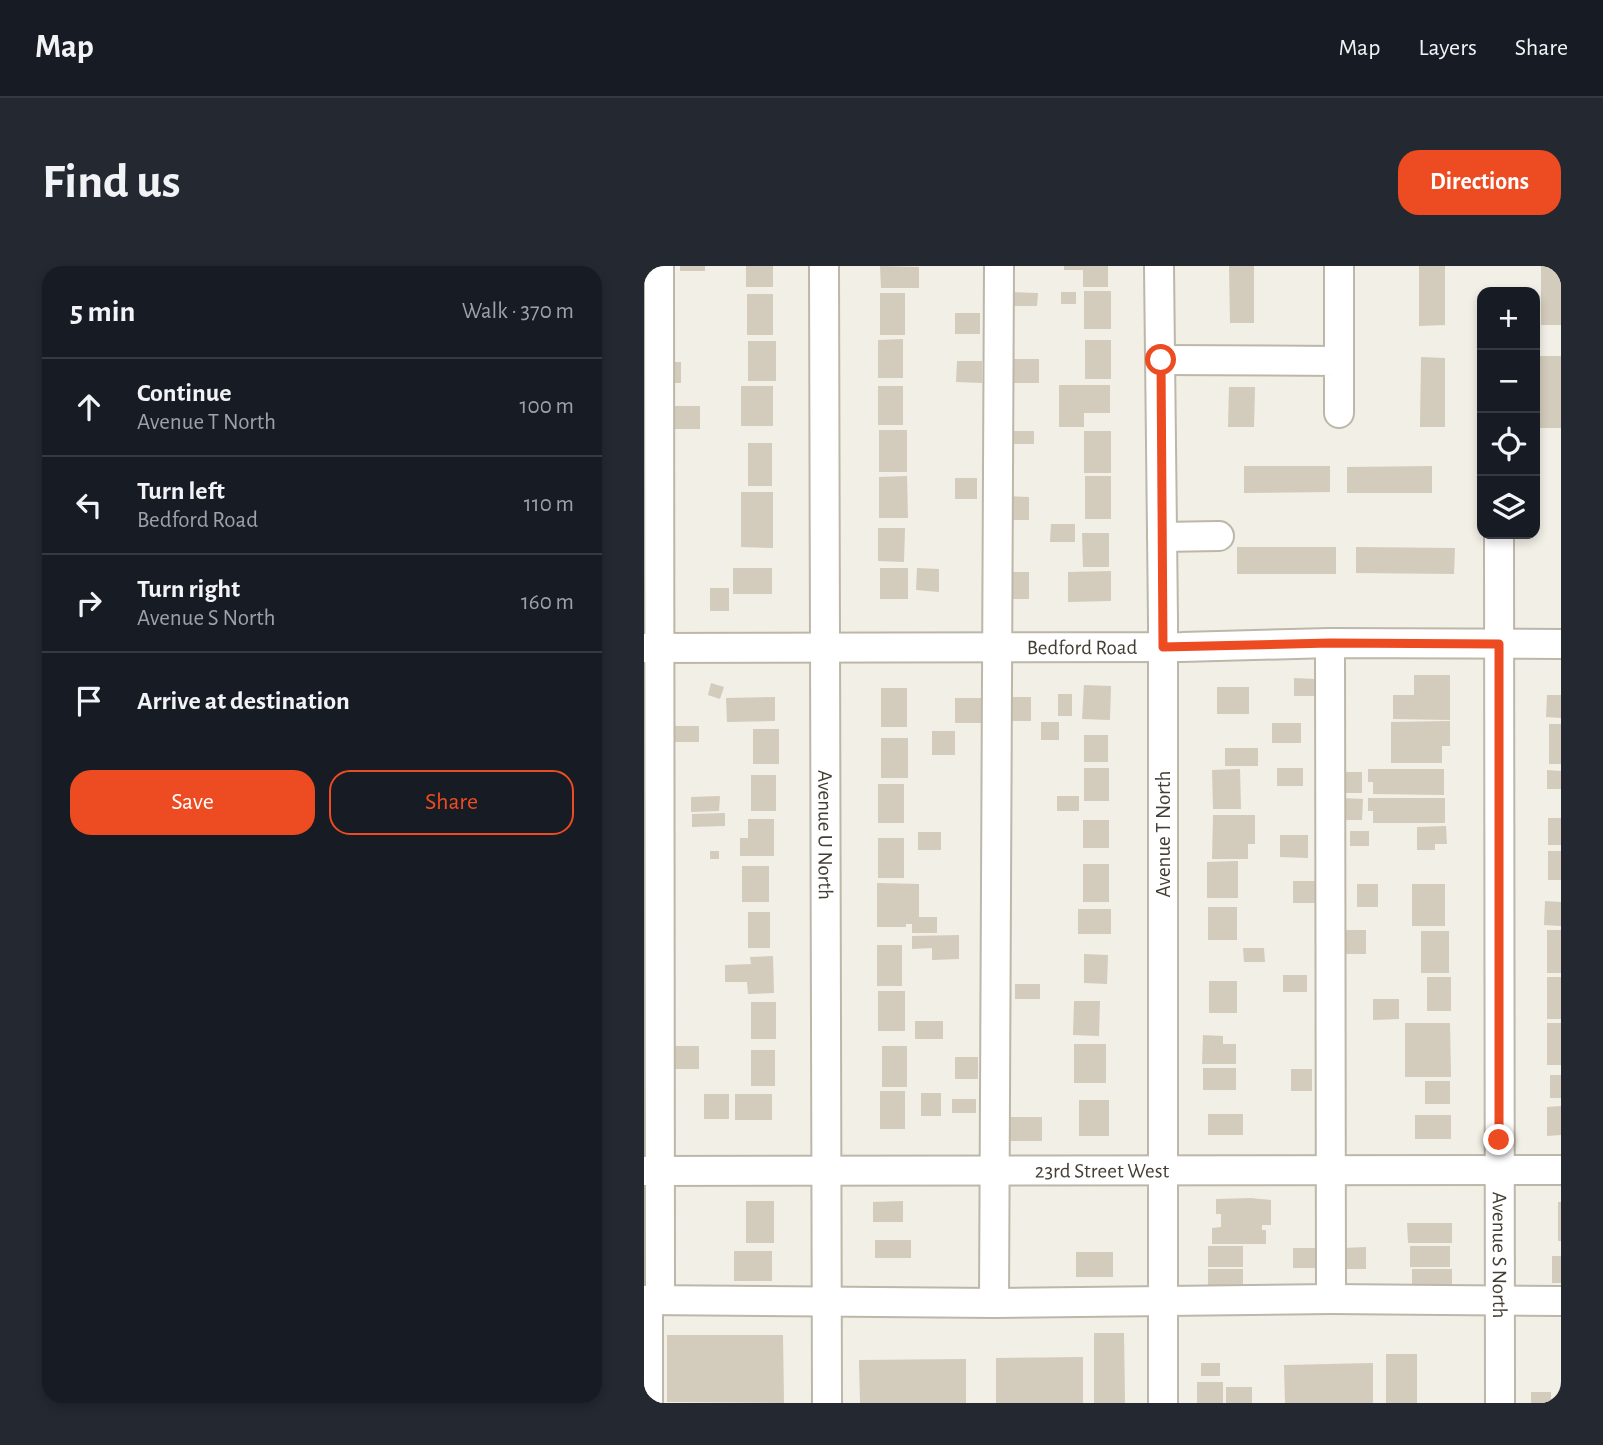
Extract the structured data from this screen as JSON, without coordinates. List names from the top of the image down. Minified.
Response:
{"streets":{"street":["Bedford Road","Avenue T North","Avenue U North","23rd Street West","Avenue S North"]},"crossings":[["Bedford Road","Avenue T North"],["Bedford Road","Avenue U North"],["Bedford Road","Avenue S North"],["Avenue T North","23rd Street West"],["Avenue U North","23rd Street West"],["23rd Street West","Avenue S North"]],"page":{"header":"Map","nav":["Map","Layers","Share"],"buttons":["Directions",["Save","Share"]],"title":"Find us","heading":["5 min","Walk · 370 m"],"map_buttons":["+","−"],"list":[["Continue","Avenue T North","100 m"],["Turn left","Bedford Road","110 m"],["Turn right","Avenue S North","160 m"],"Arrive at destination"]}}
